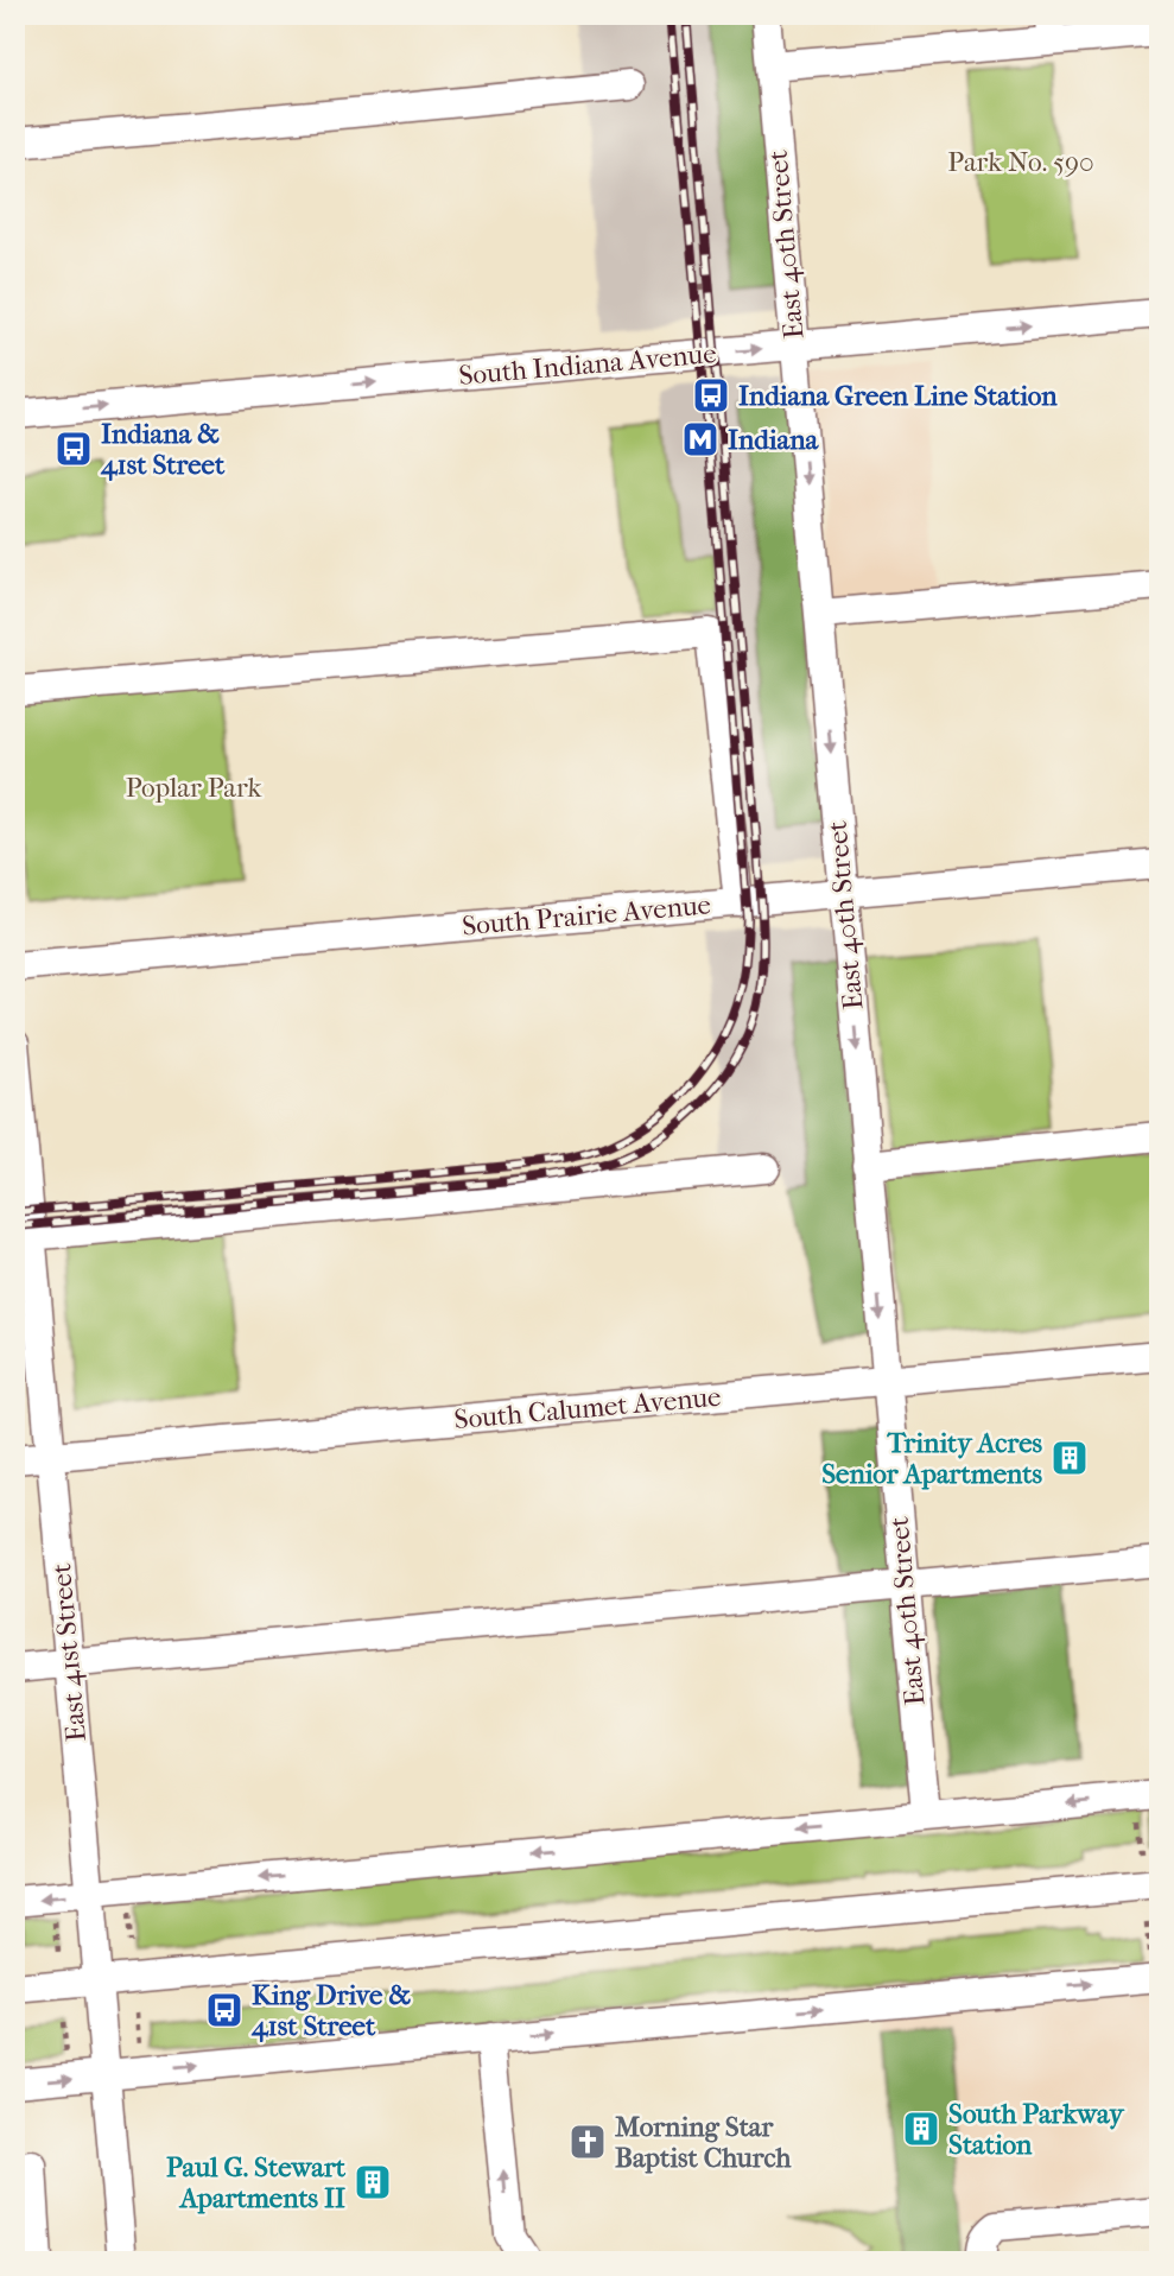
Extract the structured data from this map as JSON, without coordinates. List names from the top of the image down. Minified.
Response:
{"streets":{"street":["East 40th Street","South Indiana Avenue","South Prairie Avenue","South Calumet Avenue","East 41st Street"]},"crossings":[["East 40th Street","South Indiana Avenue"],["East 40th Street","South Prairie Avenue"],["East 40th Street","South Calumet Avenue"],["South Calumet Avenue","East 41st Street"]],"one_way":["East 40th Street","South Indiana Avenue"],"parks":["Park No. 590","Poplar Park"],"places":{"bus stop":["Indiana Green Line Station","Indiana & 41st Street","King Drive & 41st Street"],"metro station":["Indiana"],"building":["Trinity Acres Senior Apartments","South Parkway Station","Paul G. Stewart Apartments II"],"church":["Morning Star Baptist Church"]}}
